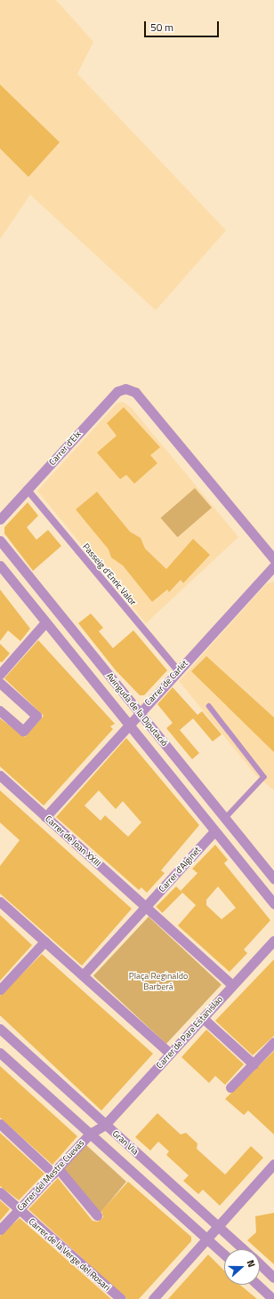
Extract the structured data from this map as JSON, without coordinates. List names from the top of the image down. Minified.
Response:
{"streets":{"street":["Carrer d'Elx","Passeig d'Enric Valor","Carrer de Carlet","Avinguda de la Diputació","Carrer de Joan XXIII","Carrer d'Alginet","Carrer de Pare Estanislao","Gran Via","Carrer del Mestre Cuevas","Carrer de la Verge del Rosari"]},"crossings":[["Carrer d'Elx","Passeig d'Enric Valor"],["Passeig d'Enric Valor","Carrer de Carlet"],["Carrer de Carlet","Avinguda de la Diputació"],["Carrer de Carlet","Carrer de Joan XXIII"],["Avinguda de la Diputació","Carrer d'Alginet"],["Carrer de Joan XXIII","Carrer d'Alginet"],["Carrer de Pare Estanislao","Gran Via"],["Carrer de Pare Estanislao","Carrer del Mestre Cuevas"],["Gran Via","Carrer del Mestre Cuevas"],["Carrer del Mestre Cuevas","Carrer de la Verge del Rosari"]],"parks":["Plaça Reginaldo Barberá"],"scale_bar":"50 m","north":"right"}
